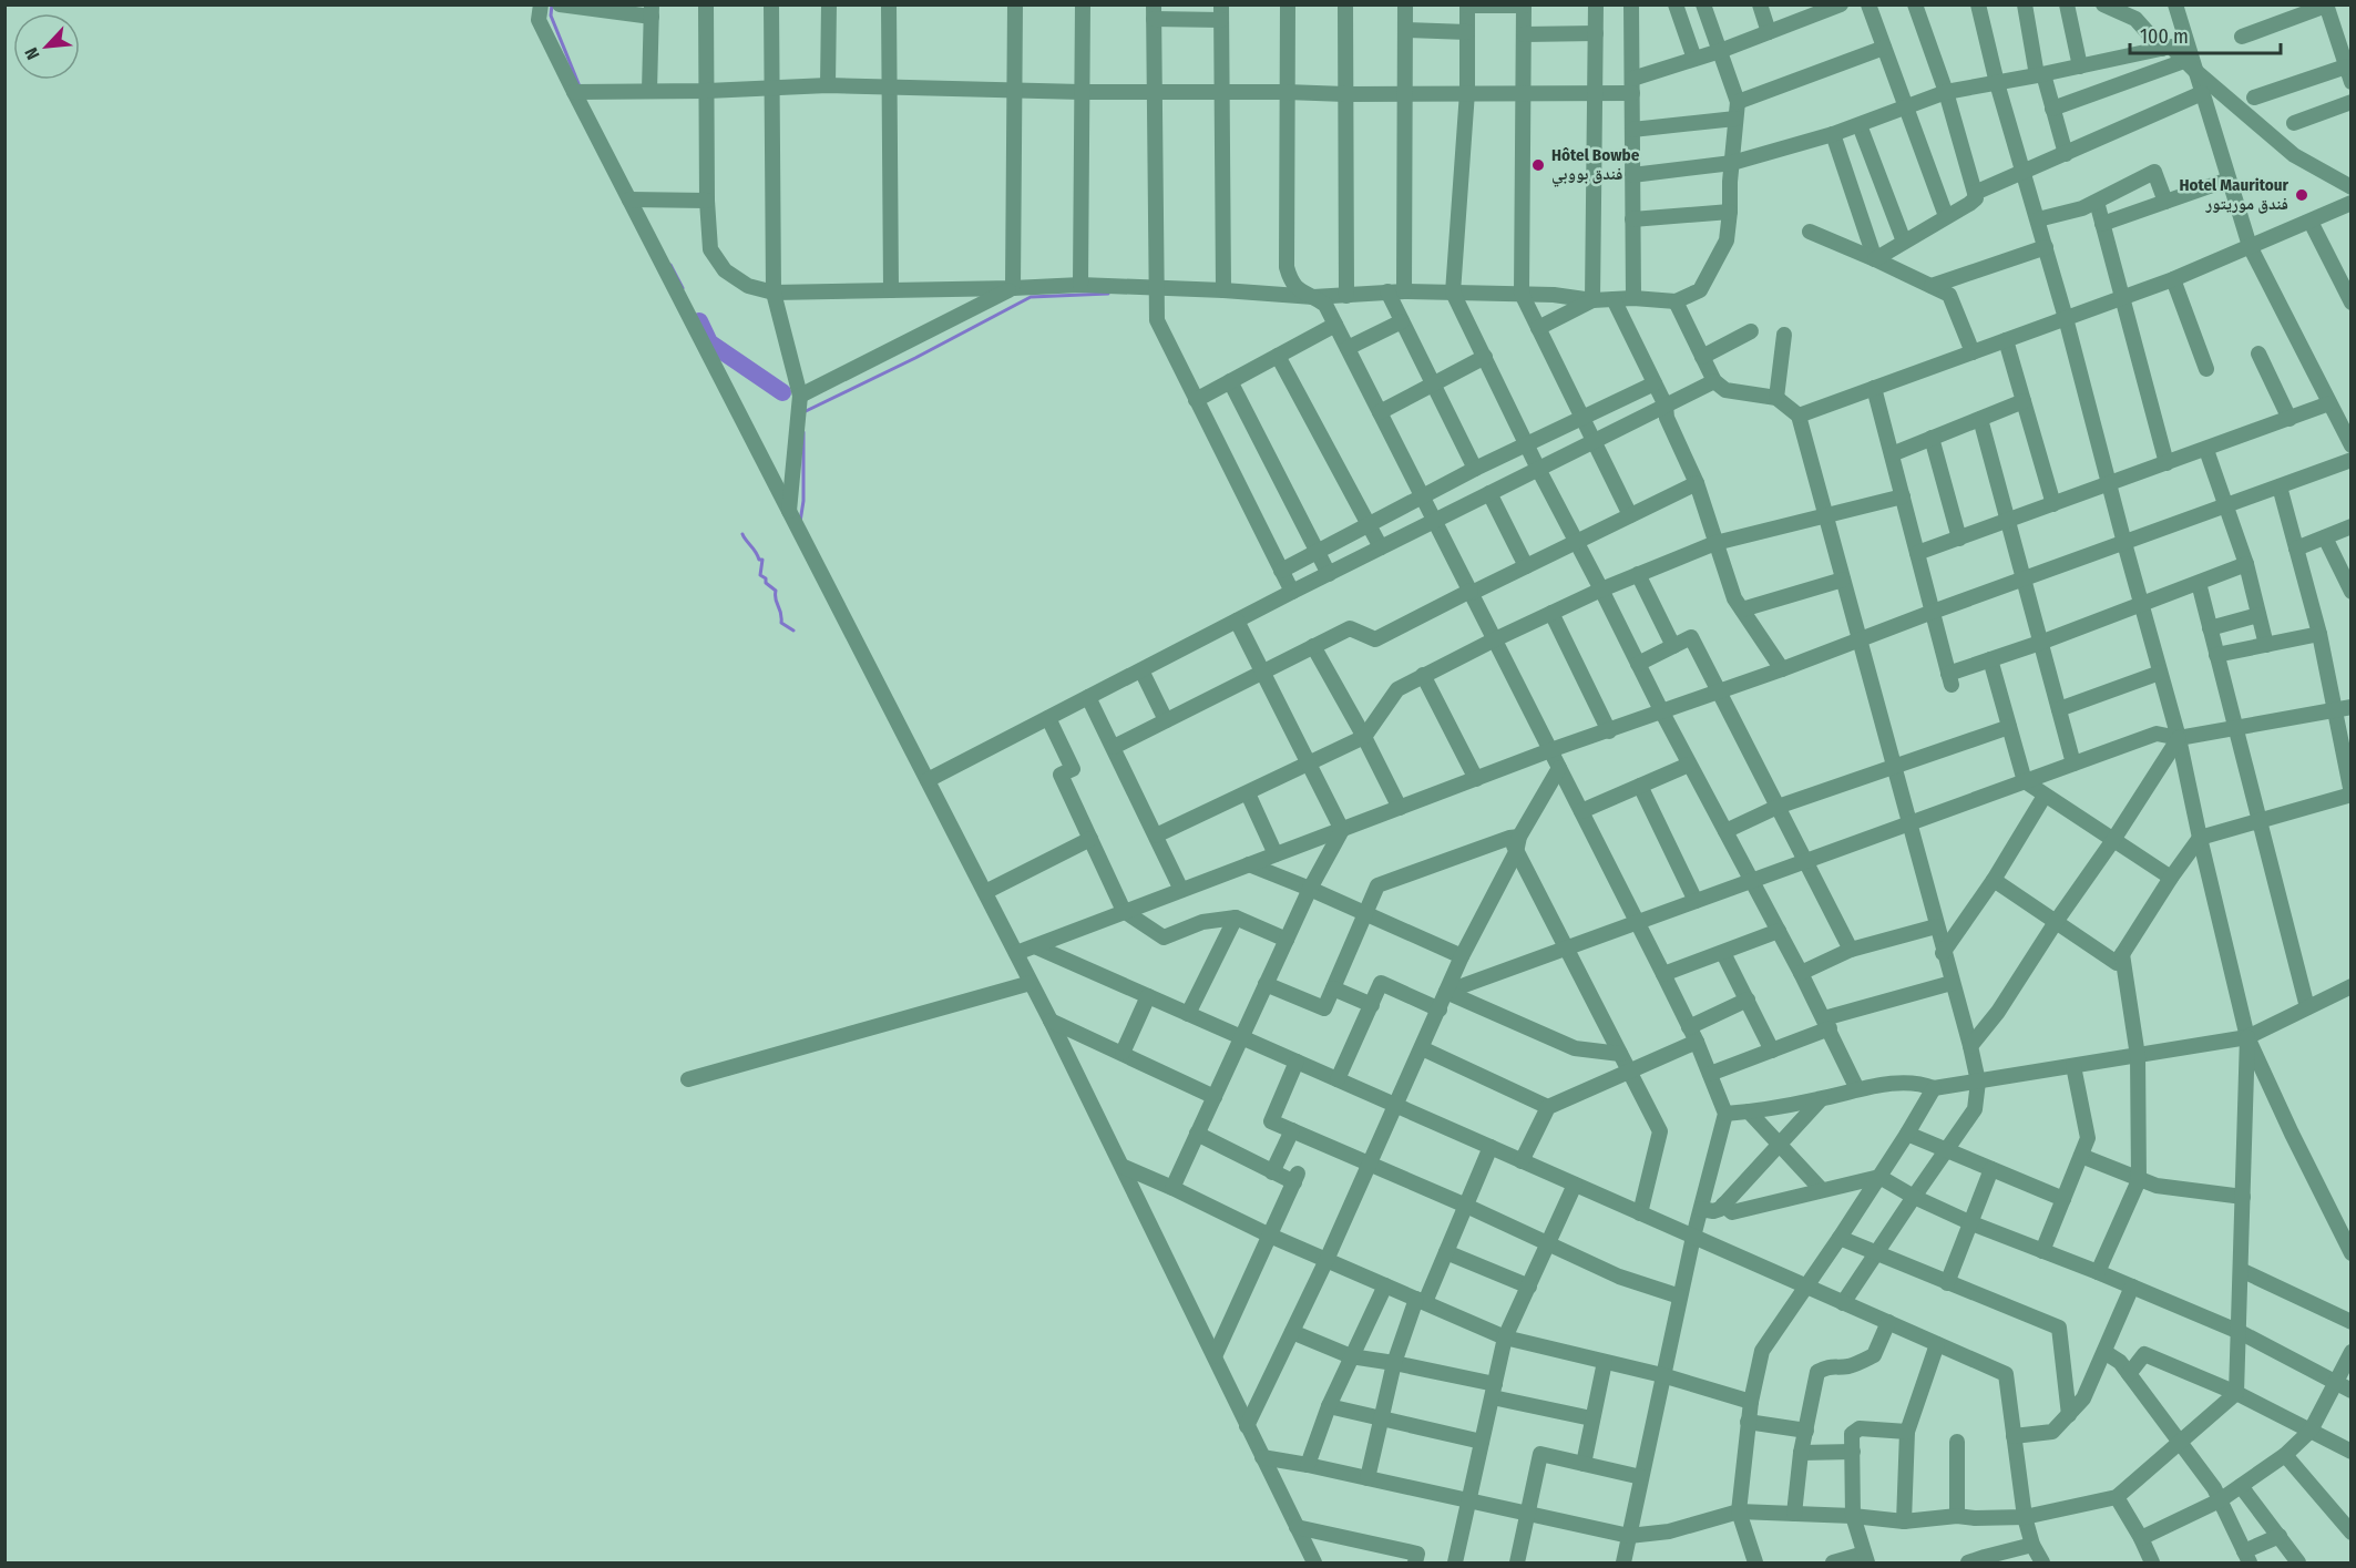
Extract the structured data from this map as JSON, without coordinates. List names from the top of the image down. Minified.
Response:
{"places":["Hôtel Bowbe فندق بووبي","Hotel Mauritour فندق موريتور"],"scale_bar":"100 m","north":"bottom left"}
